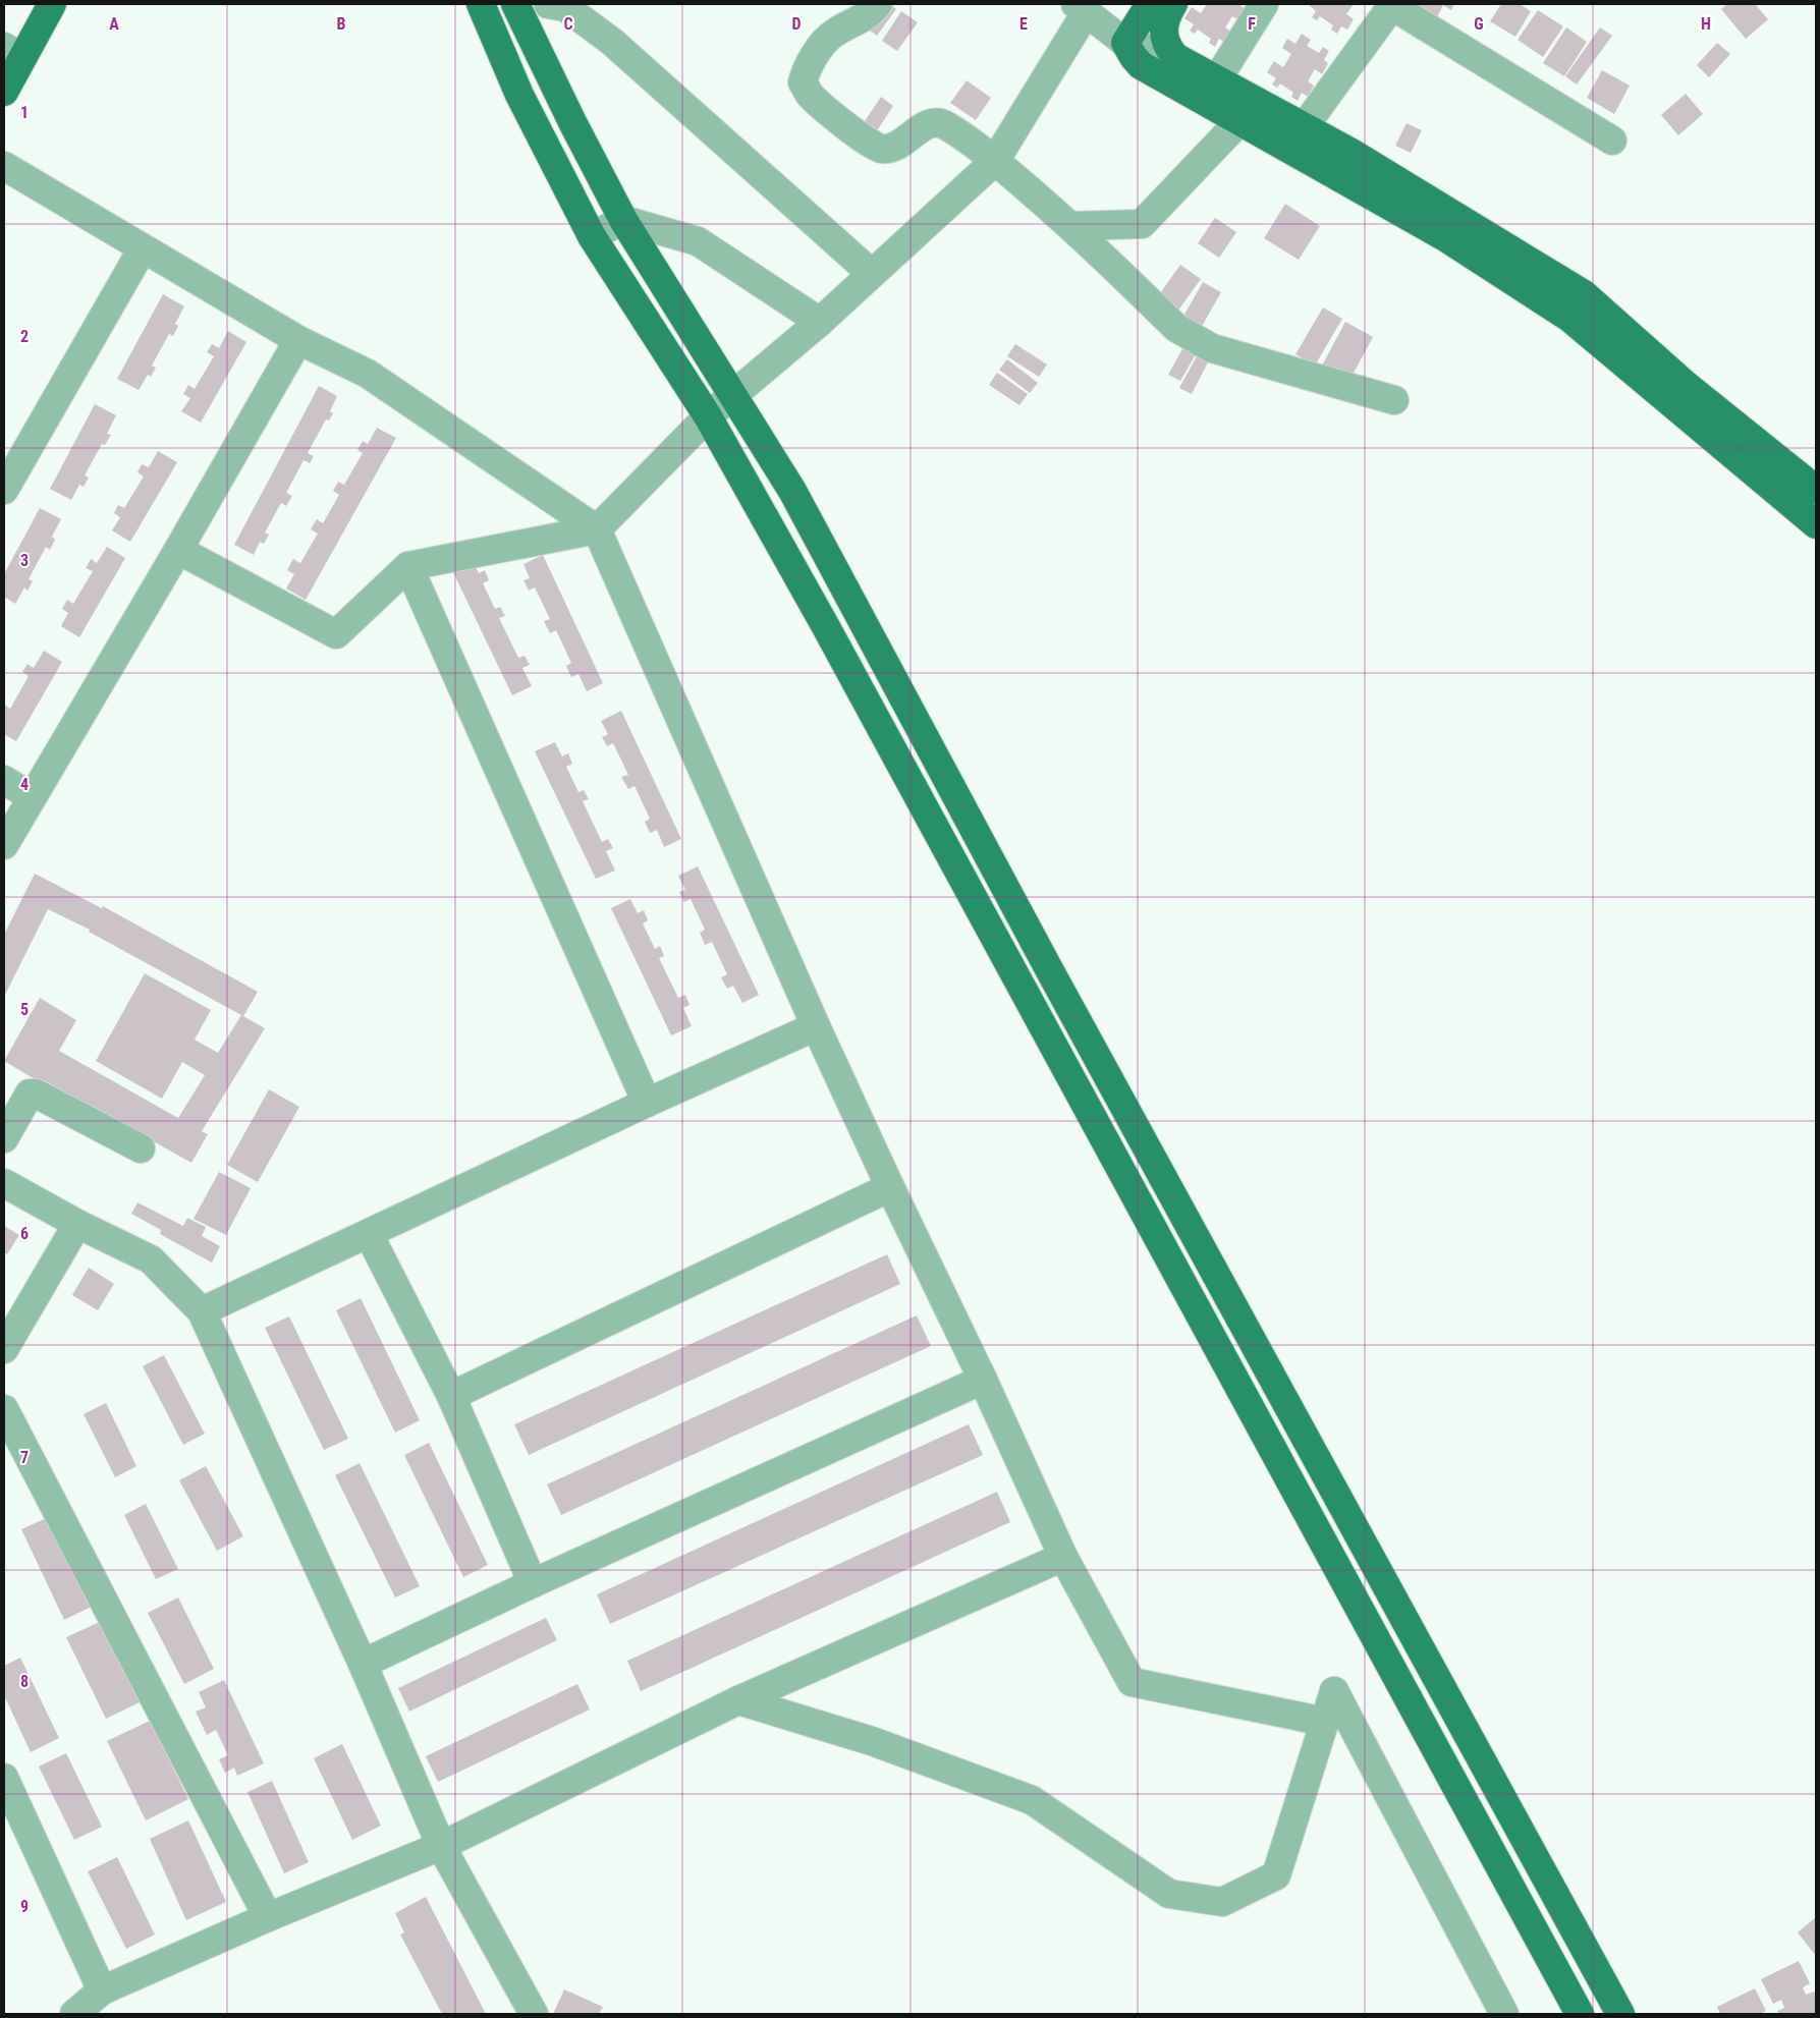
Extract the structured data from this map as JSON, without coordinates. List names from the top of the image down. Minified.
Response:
{"grid":{"columns":["A","B","C","D","E","F","G","H"],"rows":["1","2","3","4","5","6","7","8","9"]}}
